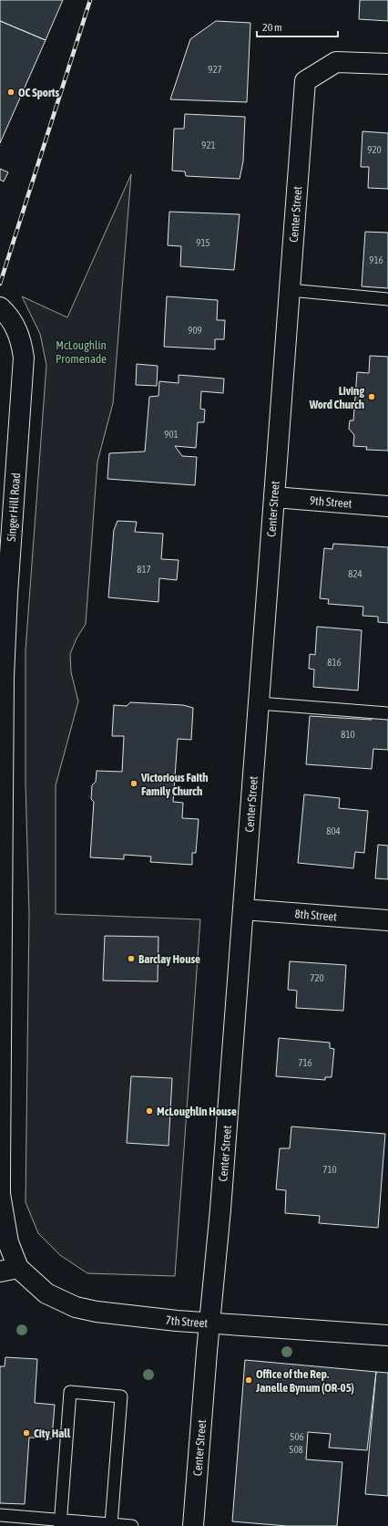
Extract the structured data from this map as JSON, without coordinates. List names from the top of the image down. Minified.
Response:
{"streets":{"street":["Center Street","9th Street","Singer Hill Road","8th Street","7th Street"]},"crossings":[["Center Street","9th Street"],["Center Street","8th Street"],["Center Street","7th Street"]],"parks":["McLoughlin Promenade"],"places":["OC Sports","Living Word Church","Victorious Faith Family Church","Barclay House","McLoughlin House","Office of the Rep. Janelle Bynum (OR-05)","City Hall"],"house_numbers":["927","921","920","915","916","909","901","817","824","816","810","804","720","716","710","506","508"],"scale_bar":"20 m"}
